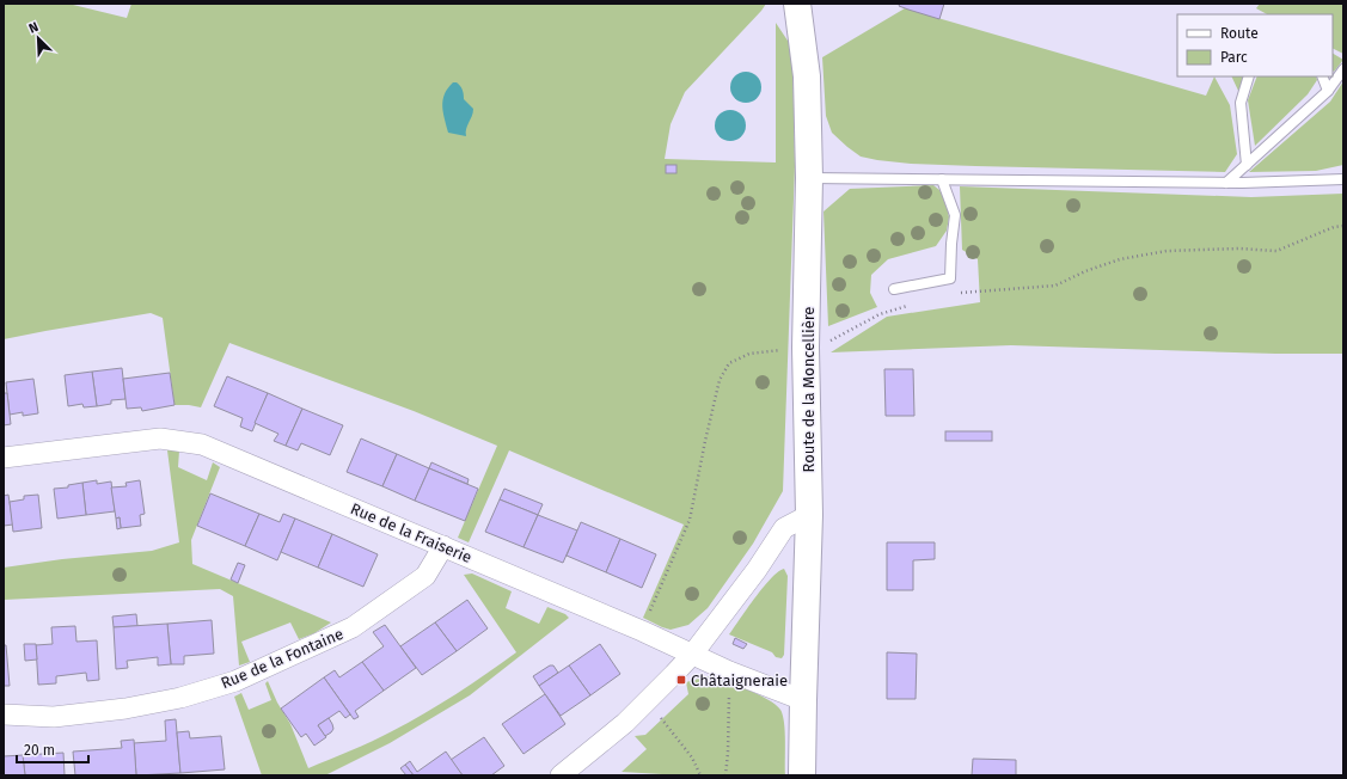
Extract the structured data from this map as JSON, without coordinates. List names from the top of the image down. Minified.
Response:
{"streets":{"street":["Route de la Moncellière","Rue de la Fraiserie","Rue de la Fontaine"]},"crossings":[["Route de la Moncellière","Rue de la Fraiserie"],["Rue de la Fraiserie","Rue de la Fontaine"]],"places":{"transit":["Châtaigneraie"]},"legend":["Route","Parc"],"scale_bar":"20 m","north":"top left"}
